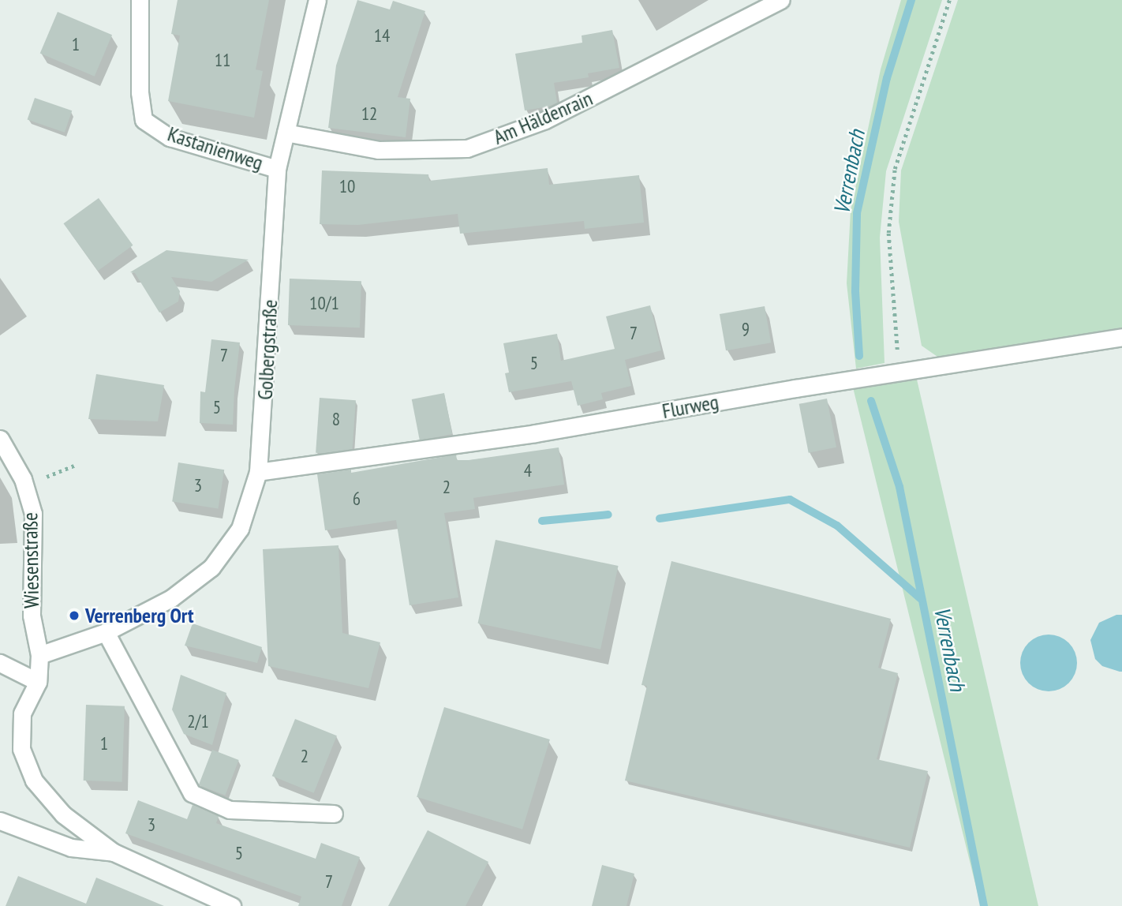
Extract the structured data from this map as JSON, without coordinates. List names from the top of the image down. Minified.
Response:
{"streets":{"street":["Am Häldenrain","Kastanienweg","Golbergstraße","Flurweg","Wiesenstraße"]},"crossings":[["Am Häldenrain","Golbergstraße"],["Kastanienweg","Golbergstraße"],["Golbergstraße","Flurweg"],["Golbergstraße","Wiesenstraße"]],"water":["Verrenbach"],"places":["Verrenberg Ort"],"house_numbers":["14","1","11","12","10","10/1","9","7","7","5","5","8","4","3","2","6","2/1","1","2","3","5","7"]}
